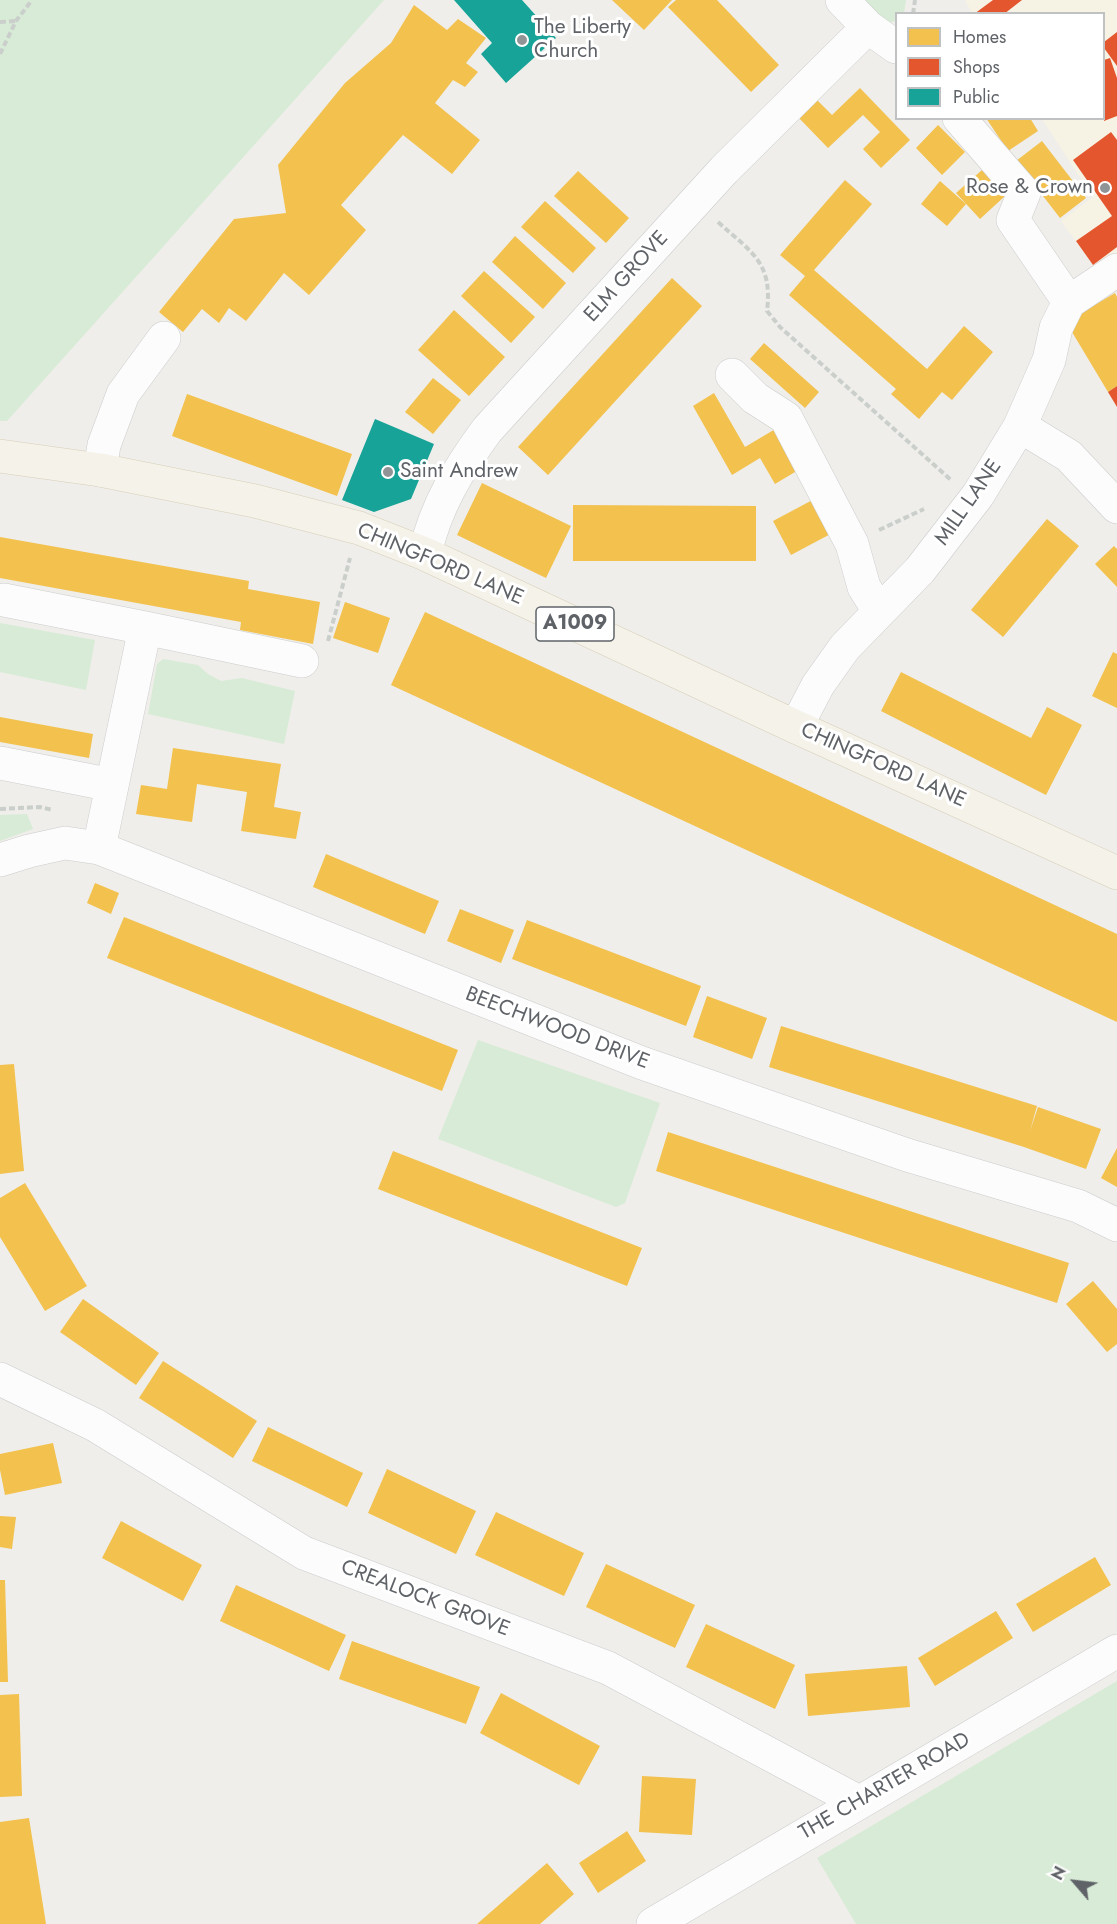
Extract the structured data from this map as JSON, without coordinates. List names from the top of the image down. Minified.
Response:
{"streets":{"main road":["CHINGFORD LANE","A1009"],"street":["ELM GROVE","MILL LANE","BEECHWOOD DRIVE","CREALOCK GROVE","THE CHARTER ROAD"]},"crossings":[["ELM GROVE","CHINGFORD LANE"],["MILL LANE","CHINGFORD LANE"],["CREALOCK GROVE","THE CHARTER ROAD"]],"places":["The Liberty Church","Rose & Crown","Saint Andrew"],"legend":["Homes","Shops","Public"],"north":"top left"}
